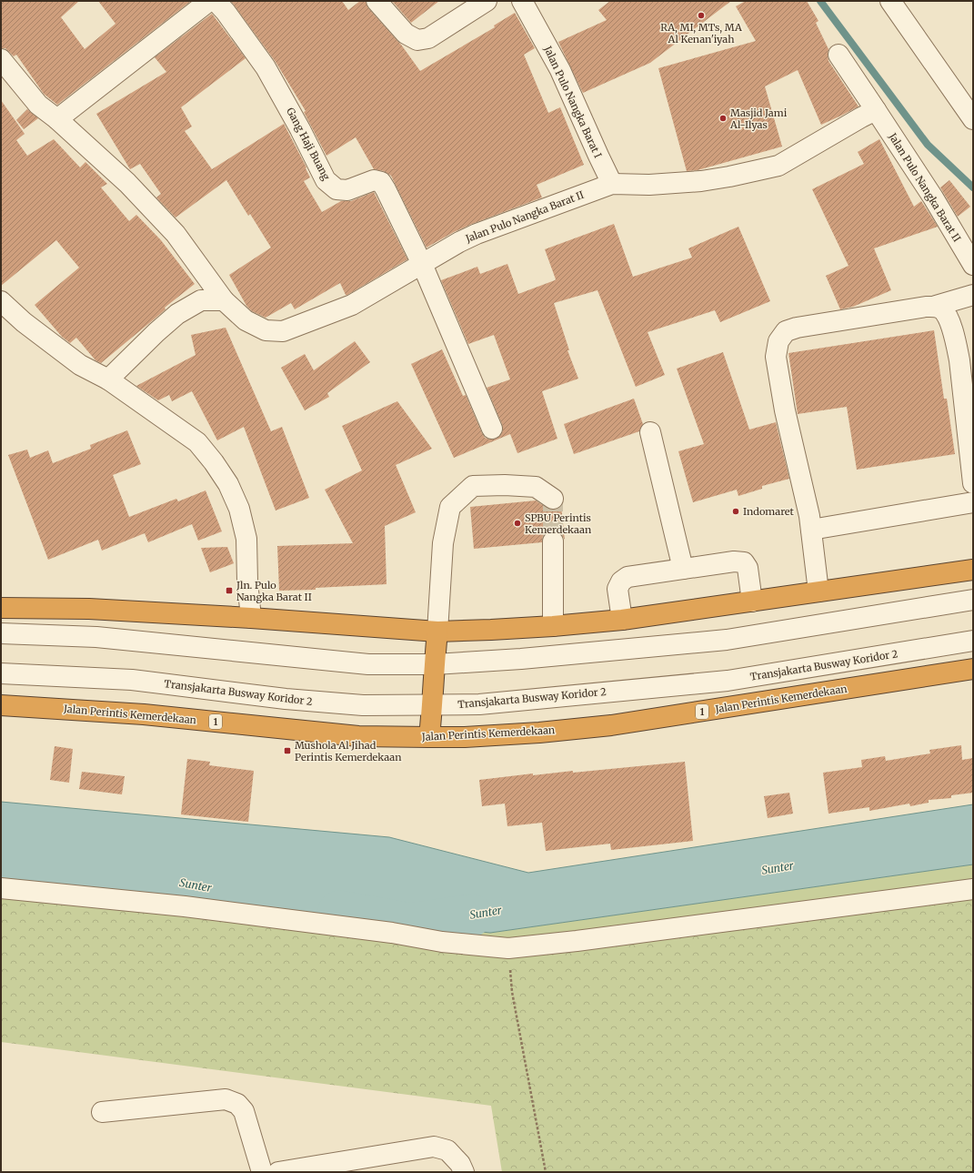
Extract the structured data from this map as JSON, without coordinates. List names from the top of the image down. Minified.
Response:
{"streets":{"highway":["Jalan Perintis Kemerdekaan","1"],"street":["Jalan Pulo Nangka Barat I","Gang Haji Buang","Jalan Pulo Nangka Barat II","Transjakarta Busway Koridor 2"]},"crossings":[["Jalan Pulo Nangka Barat I","Jalan Pulo Nangka Barat II"],["Gang Haji Buang","Jalan Pulo Nangka Barat II"]],"water":["Sunter"],"places":{"other":["RA, MI, MTs, MA Al Kenan'iyah","Masjid Jami Al-Ilyas","Indomaret","SPBU Perintis Kemerdekaan"],"transit":["Jln. Pulo Nangka Barat II","Mushola Al Jihad Perintis Kemerdekaan"]}}
